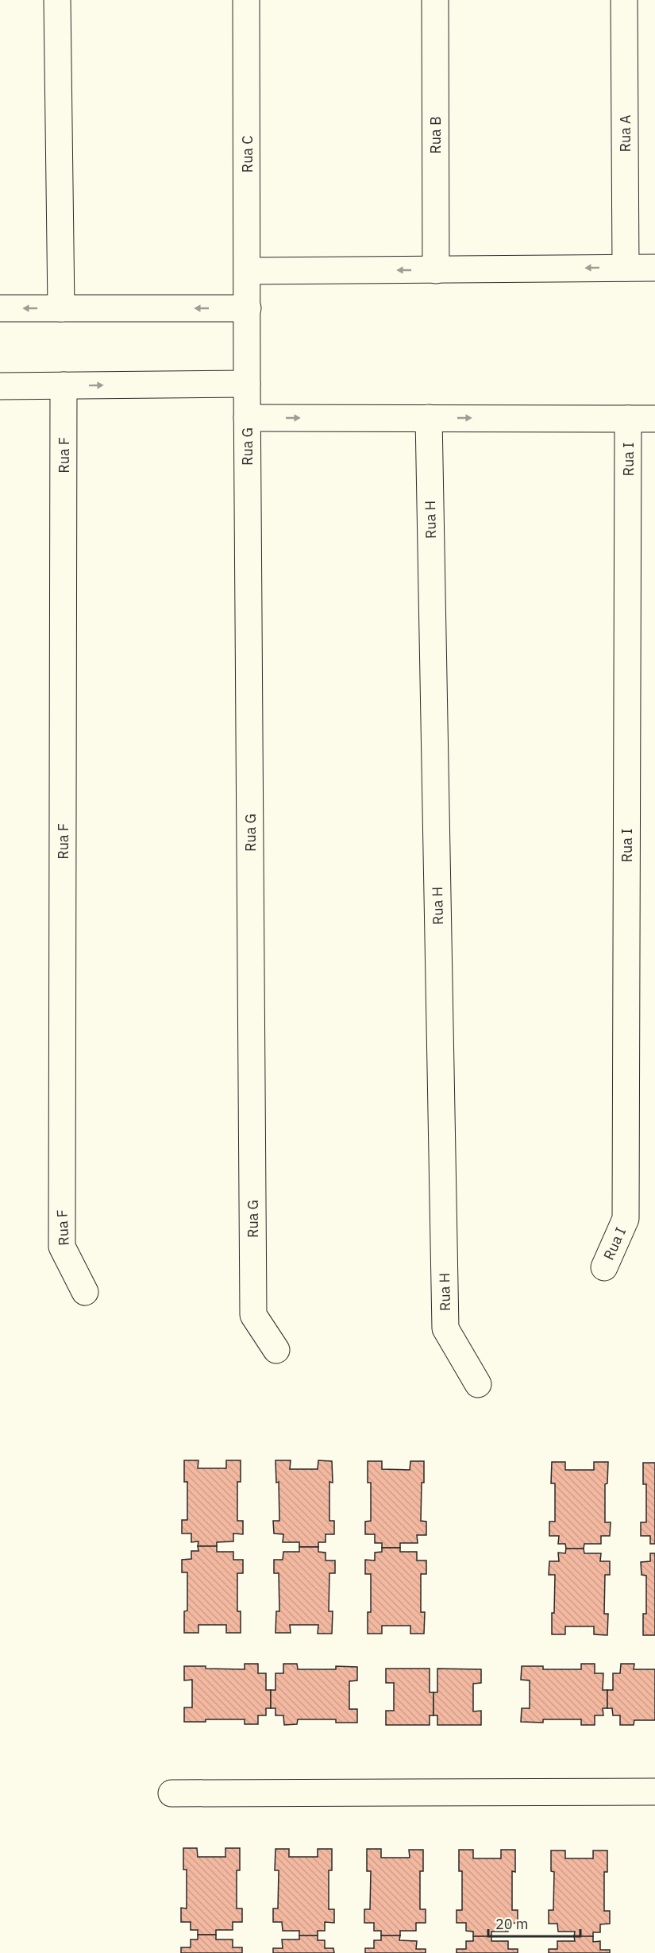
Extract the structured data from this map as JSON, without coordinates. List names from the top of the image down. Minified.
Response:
{"streets":{"street":["Rua A","Rua B","Rua C","Rua G","Rua F","Rua I","Rua H"]},"crossings":[["Rua C","Rua G"]],"scale_bar":"20 m"}
